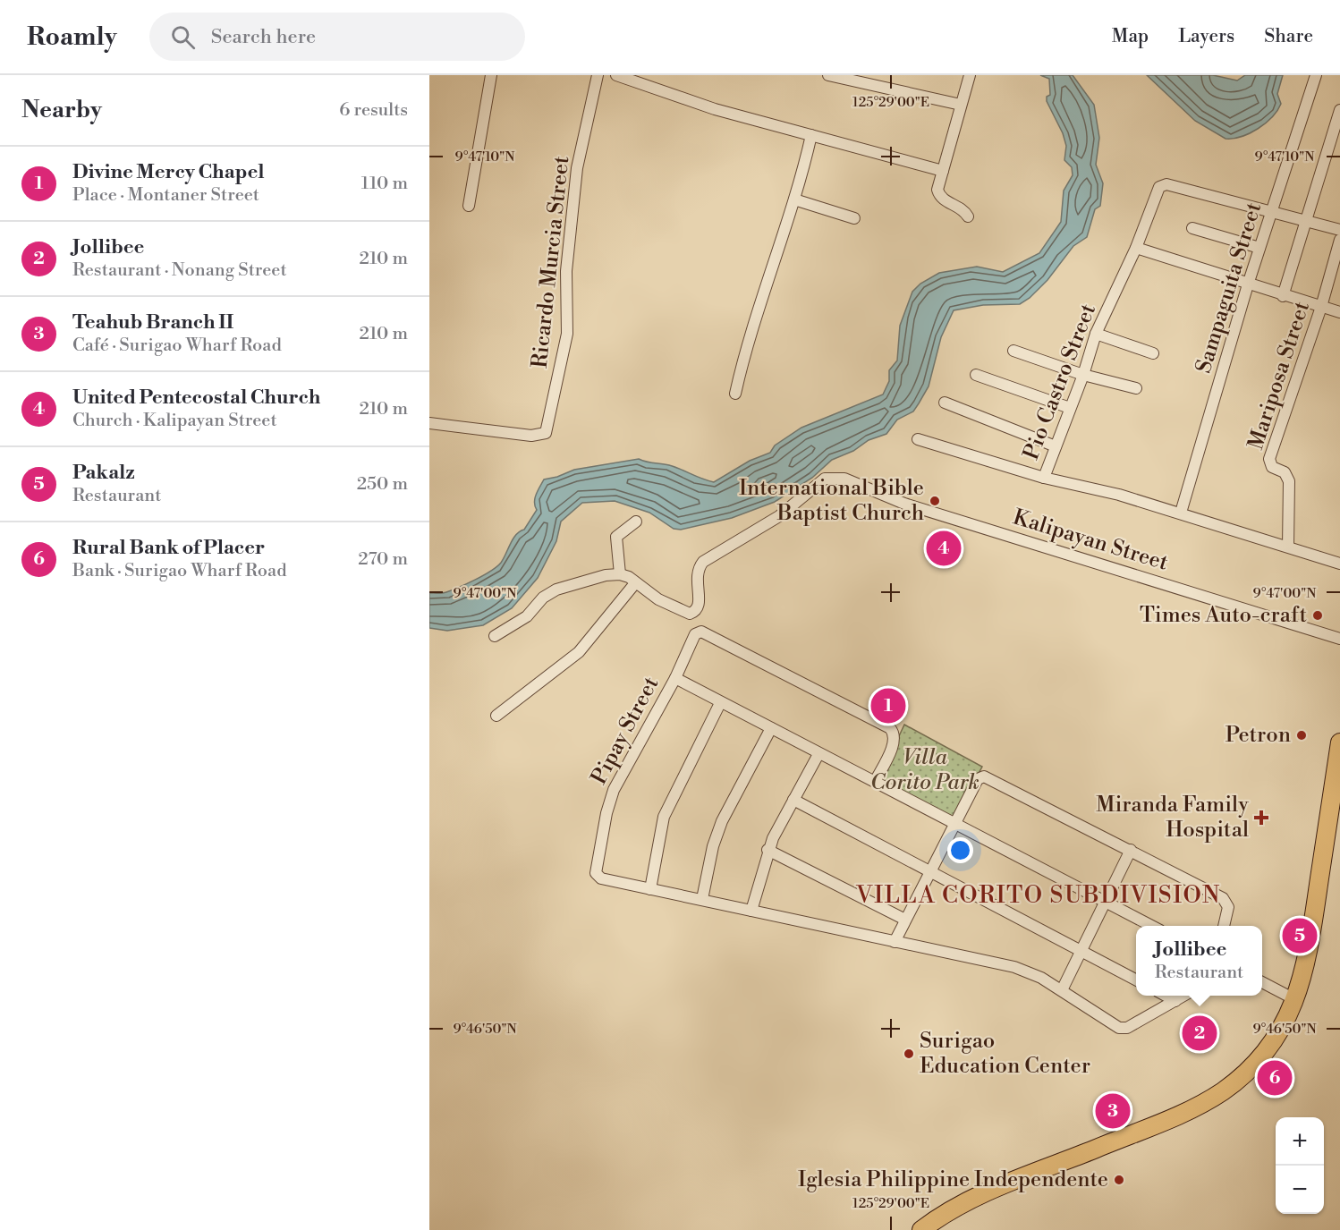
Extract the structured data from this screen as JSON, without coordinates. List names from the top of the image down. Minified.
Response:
{"streets":{"street":["Ricardo Murcia Street","Sampaguita Street","Mariposa Street","Pio Castro Street","Kalipayan Street","Pipay Street"]},"crossings":[["Sampaguita Street","Pio Castro Street"],["Mariposa Street","Pio Castro Street"]],"districts":["VILLA CORITO SUBDIVISION"],"parks":["Villa Corito Park"],"places":{"other":["International Bible Baptist Church","Times Auto-craft","Petron","Surigao Education Center","Iglesia Philippine Independente"],"health":["Miranda Family Hospital"]},"page":{"header":"Roamly","search":"Search here","nav":["Map","Layers","Share"],"heading":["Nearby","6 results"],"list":[{"mark":"1","name":"Divine Mercy Chapel","note":"Place · Montaner Street","value":"110 m"},{"mark":"2","name":"Jollibee","note":"Restaurant · Nonang Street","value":"210 m"},{"mark":"3","name":"Teahub Branch II","note":"Café · Surigao Wharf Road","value":"210 m"},{"mark":"4","name":"United Pentecostal Church","note":"Church · Kalipayan Street","value":"210 m"},{"mark":"5","name":"Pakalz","note":"Restaurant","value":"250 m"},{"mark":"6","name":"Rural Bank of Placer","note":"Bank · Surigao Wharf Road","value":"270 m"}],"pins":["4","1","5","2","6","3"],"popup":["Jollibee","Restaurant"],"map_buttons":["+","−"]},"coordinates":["125°29'00\"E","9°47'10\"N","9°47'00\"N","9°46'50\"N"]}
